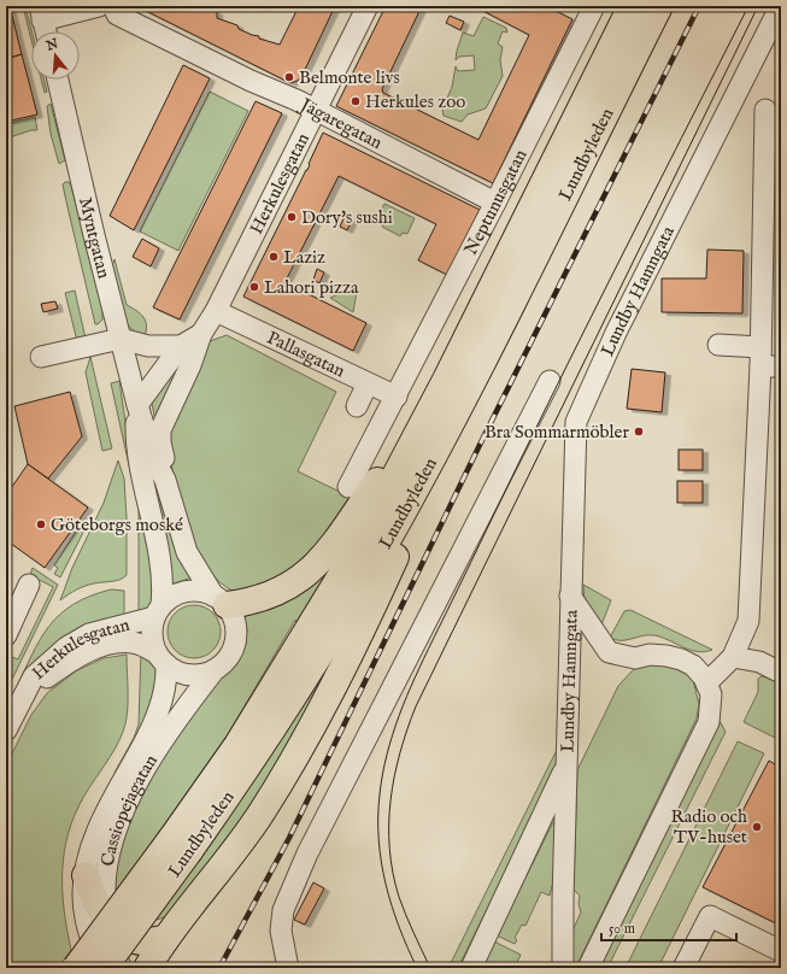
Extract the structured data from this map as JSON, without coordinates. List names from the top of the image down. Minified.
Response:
{"streets":{"highway":["Lundbyleden"],"street":["Jägaregatan","Herkulesgatan","Neptunusgatan","Myntgatan","Lundby Hamngata","Pallasgatan","Cassiopejagatan"]},"crossings":[["Jägaregatan","Herkulesgatan"],["Jägaregatan","Neptunusgatan"],["Lundbyleden","Cassiopejagatan"],["Herkulesgatan","Myntgatan"],["Herkulesgatan","Pallasgatan"],["Herkulesgatan","Cassiopejagatan"],["Neptunusgatan","Pallasgatan"],["Myntgatan","Cassiopejagatan"]],"places":["Belmonte livs","Herkules zoo","Dory's sushi","Laziz","Lahori pizza","Bra Sommarmöbler","Göteborgs moské","Radio och TV-huset"],"scale_bar":"50 m","north":"top"}
